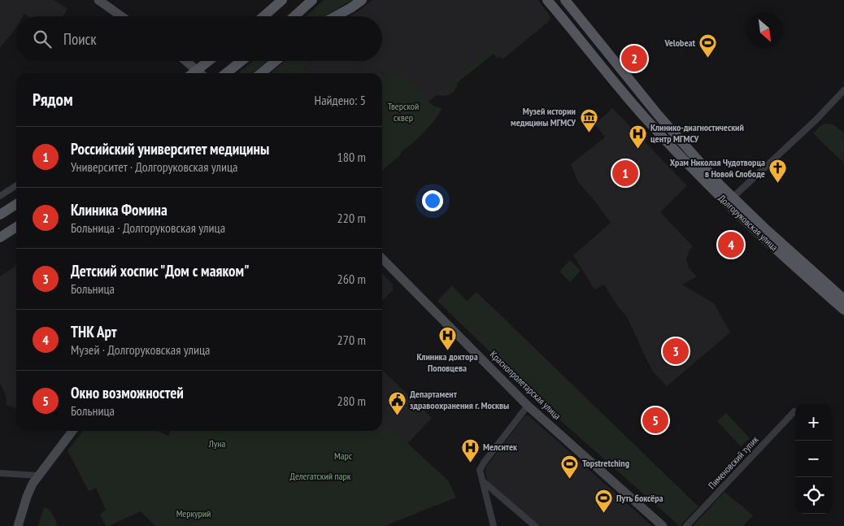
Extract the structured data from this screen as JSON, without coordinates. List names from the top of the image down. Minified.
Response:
{"streets":{"main road":["Долгоруковская улица","Краснопролетарская улица"],"street":["Пименовский тупик"]},"parks":["Тверской сквер","Луна","Марс","Делегатский парк","Меркурий"],"places":{"sports":["Velobeat","Topstretching","Путь боксёра"],"museum":["Музей истории медицины МГМСУ"],"hospital":["Клинико-диагностический центр МГМСУ","Клиника доктора Поповцева","Мелситек"],"church":["Храм Николая Чудотворца в Новой Слободе"],"public building":["Департамент здравоохранения г. Москвы"]},"north":"bottom right","page":{"search":"Поиск","pins":["2","1","4","3","5"],"heading":["Рядом","Найдено: 5"],"list":[{"mark":"1","name":"Российский университет медицины","note":"Университет · Долгоруковская улица","value":"180 m"},{"mark":"2","name":"Клиника Фомина","note":"Больница · Долгоруковская улица","value":"220 m"},{"mark":"3","name":"Детский хоспис \"Дом с маяком\"","note":"Больница","value":"260 m"},{"mark":"4","name":"ТНК Арт","note":"Музей · Долгоруковская улица","value":"270 m"},{"mark":"5","name":"Окно возможностей","note":"Больница","value":"280 m"}],"map_buttons":["+","−"]}}
